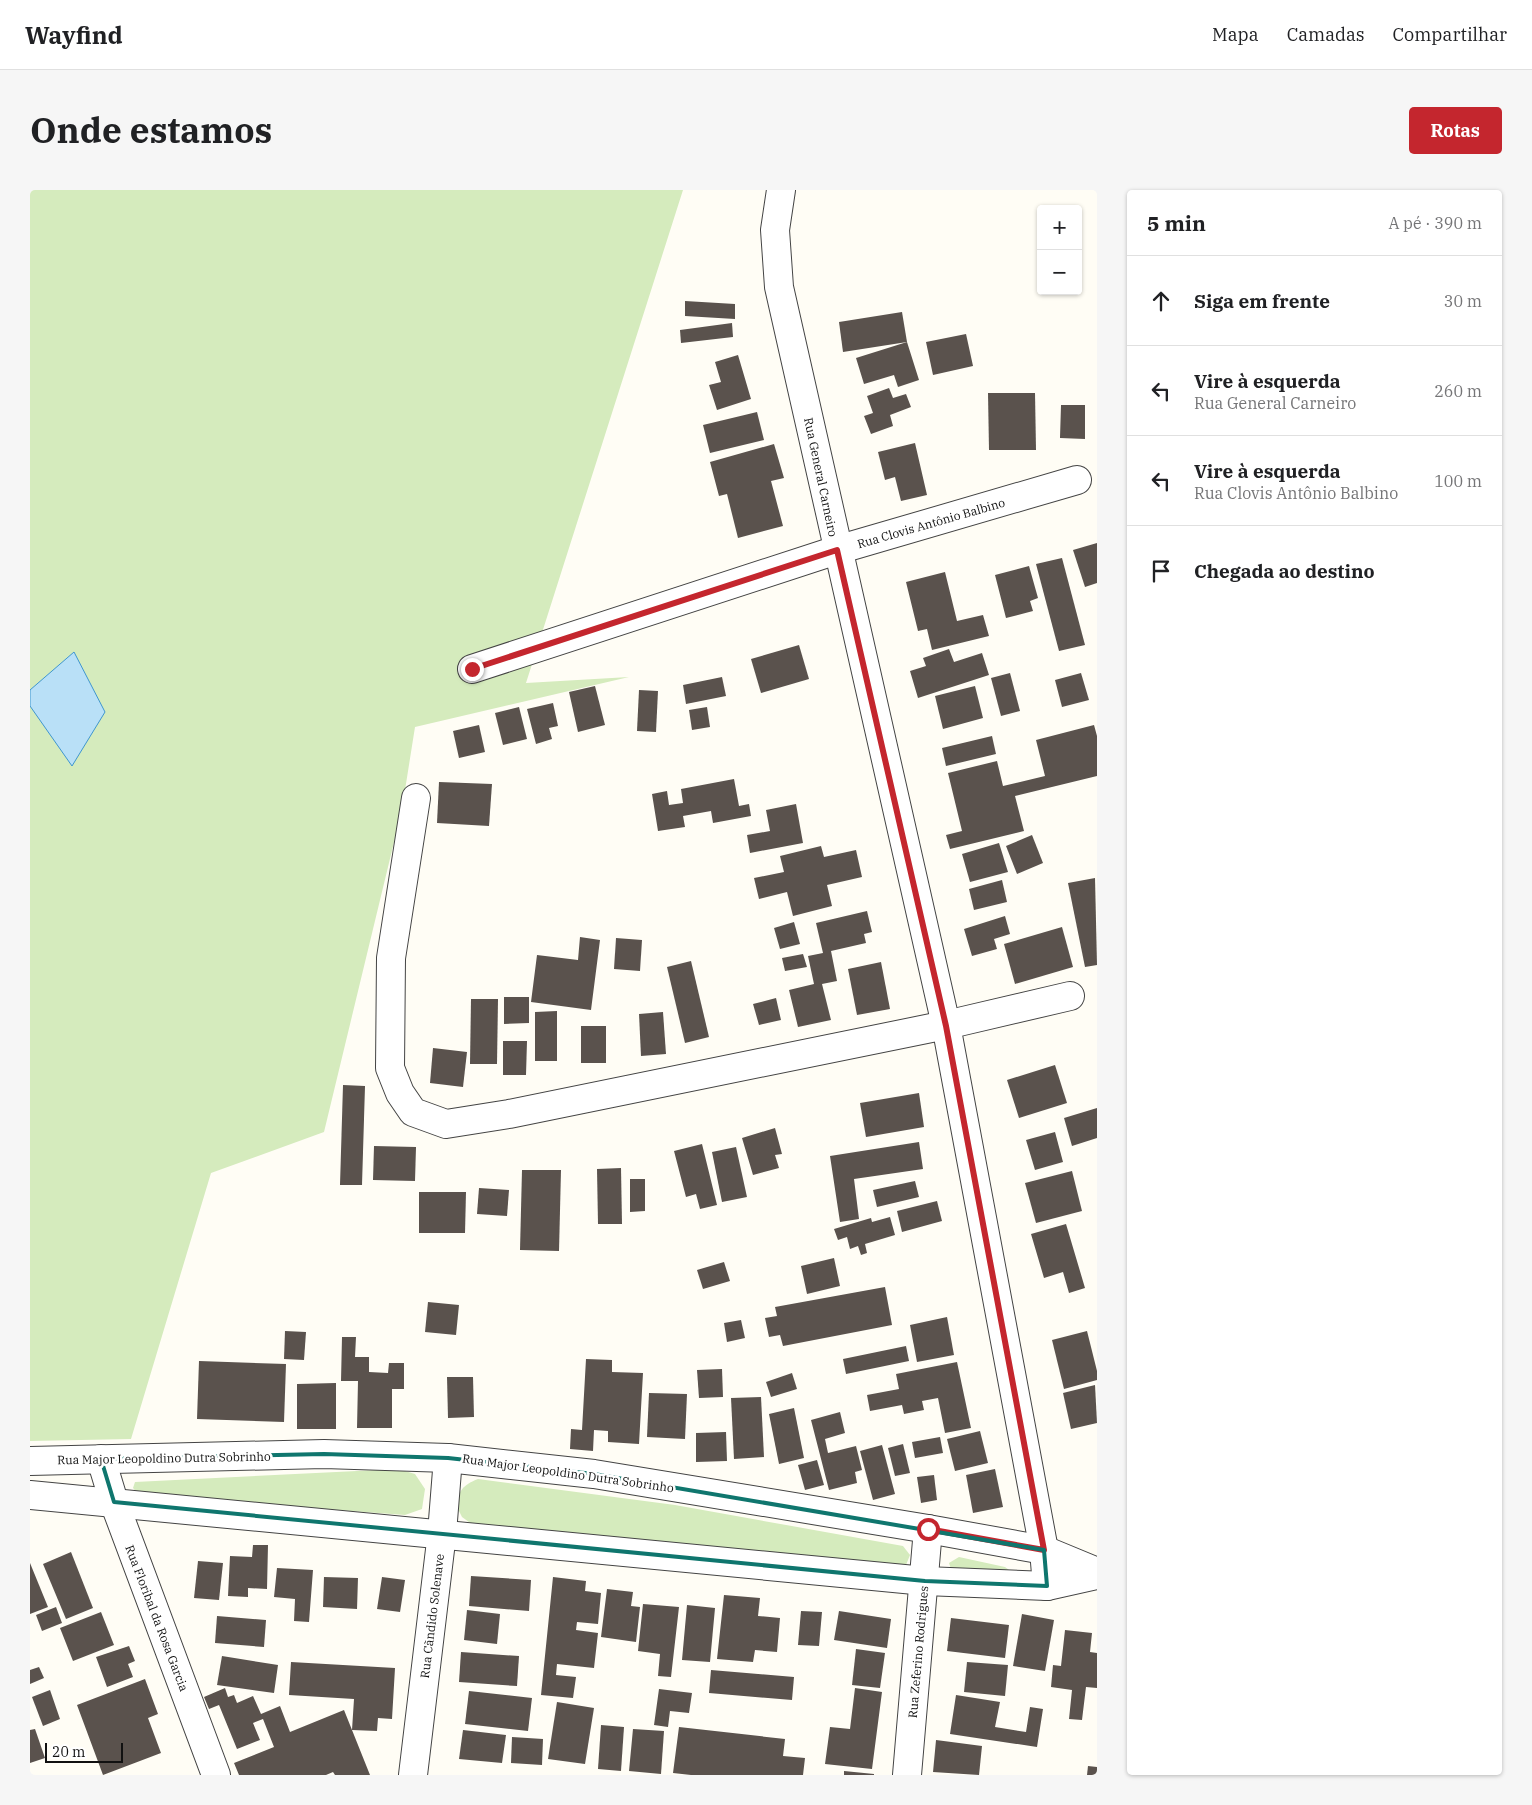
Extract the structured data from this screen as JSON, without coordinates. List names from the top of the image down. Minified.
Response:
{"streets":{"street":["Rua General Carneiro","Rua Clovis Antônio Balbino","Rua Major Leopoldino Dutra Sobrinho","Rua Cãndido Solenave","Rua Floribal da Rosa Garcia","Rua Zeferino Rodrigues"]},"crossings":[["Rua General Carneiro","Rua Clovis Antônio Balbino"],["Rua General Carneiro","Rua Major Leopoldino Dutra Sobrinho"],["Rua Major Leopoldino Dutra Sobrinho","Rua Cãndido Solenave"],["Rua Major Leopoldino Dutra Sobrinho","Rua Floribal da Rosa Garcia"],["Rua Major Leopoldino Dutra Sobrinho","Rua Zeferino Rodrigues"]],"scale_bar":"20 m","page":{"header":"Wayfind","nav":["Mapa","Camadas","Compartilhar"],"title":"Onde estamos","buttons":"Rotas","heading":["5 min","A pé · 390 m"],"map_buttons":["+","−"],"list":[["Siga em frente","30 m"],["Vire à esquerda","Rua General Carneiro","260 m"],["Vire à esquerda","Rua Clovis Antônio Balbino","100 m"],"Chegada ao destino"],"scale":"20 m"}}
